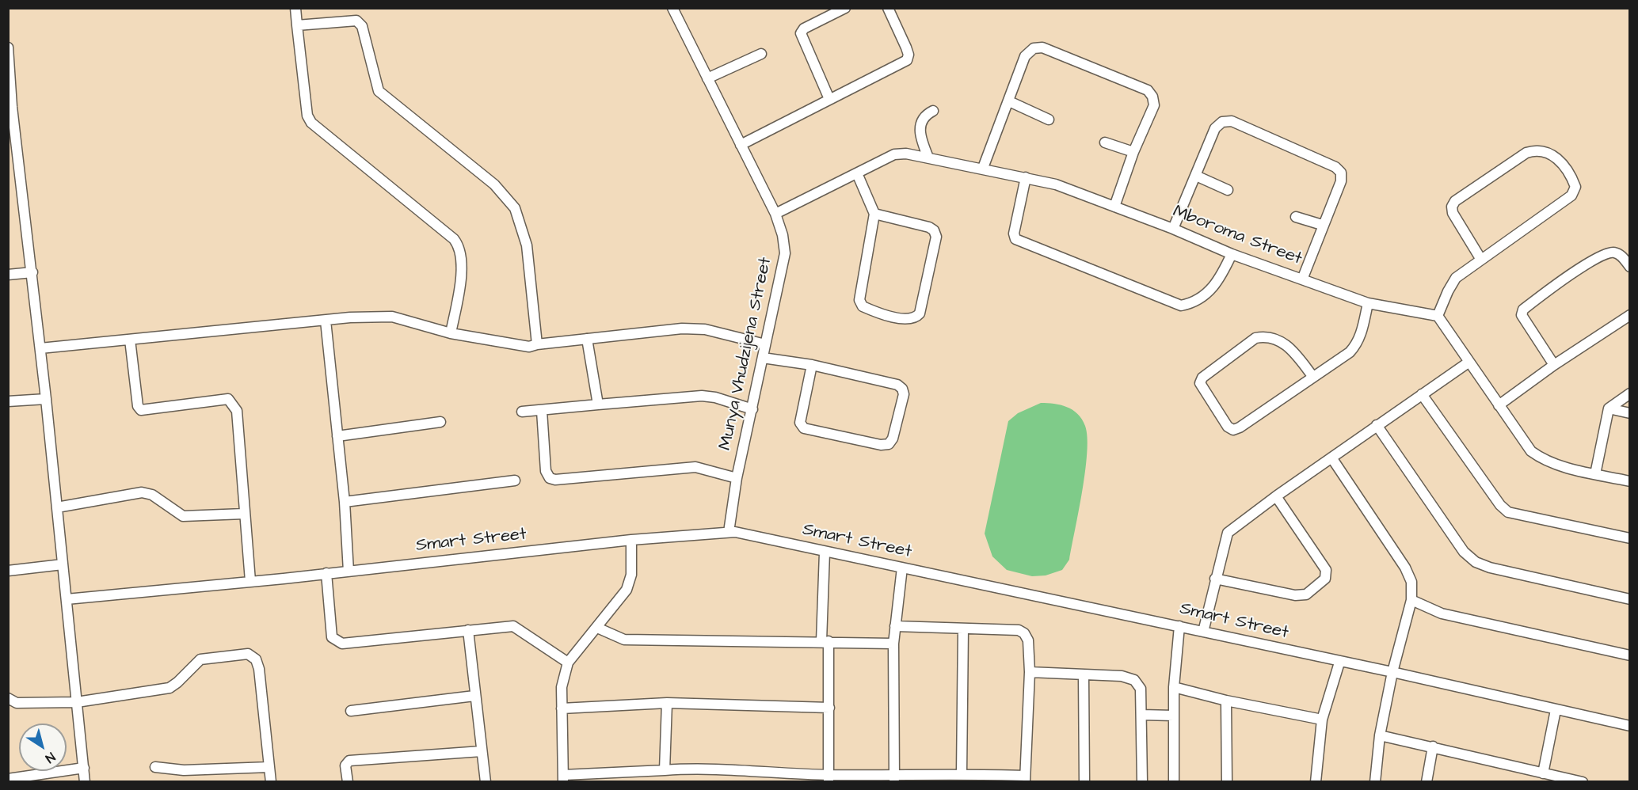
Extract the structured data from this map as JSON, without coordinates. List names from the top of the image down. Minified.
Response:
{"streets":{"street":["Mboroma Street","Munya Vhudzijena Street","Smart Street"]},"crossings":[["Mboroma Street","Munya Vhudzijena Street"],["Munya Vhudzijena Street","Smart Street"]],"north":"bottom right"}
